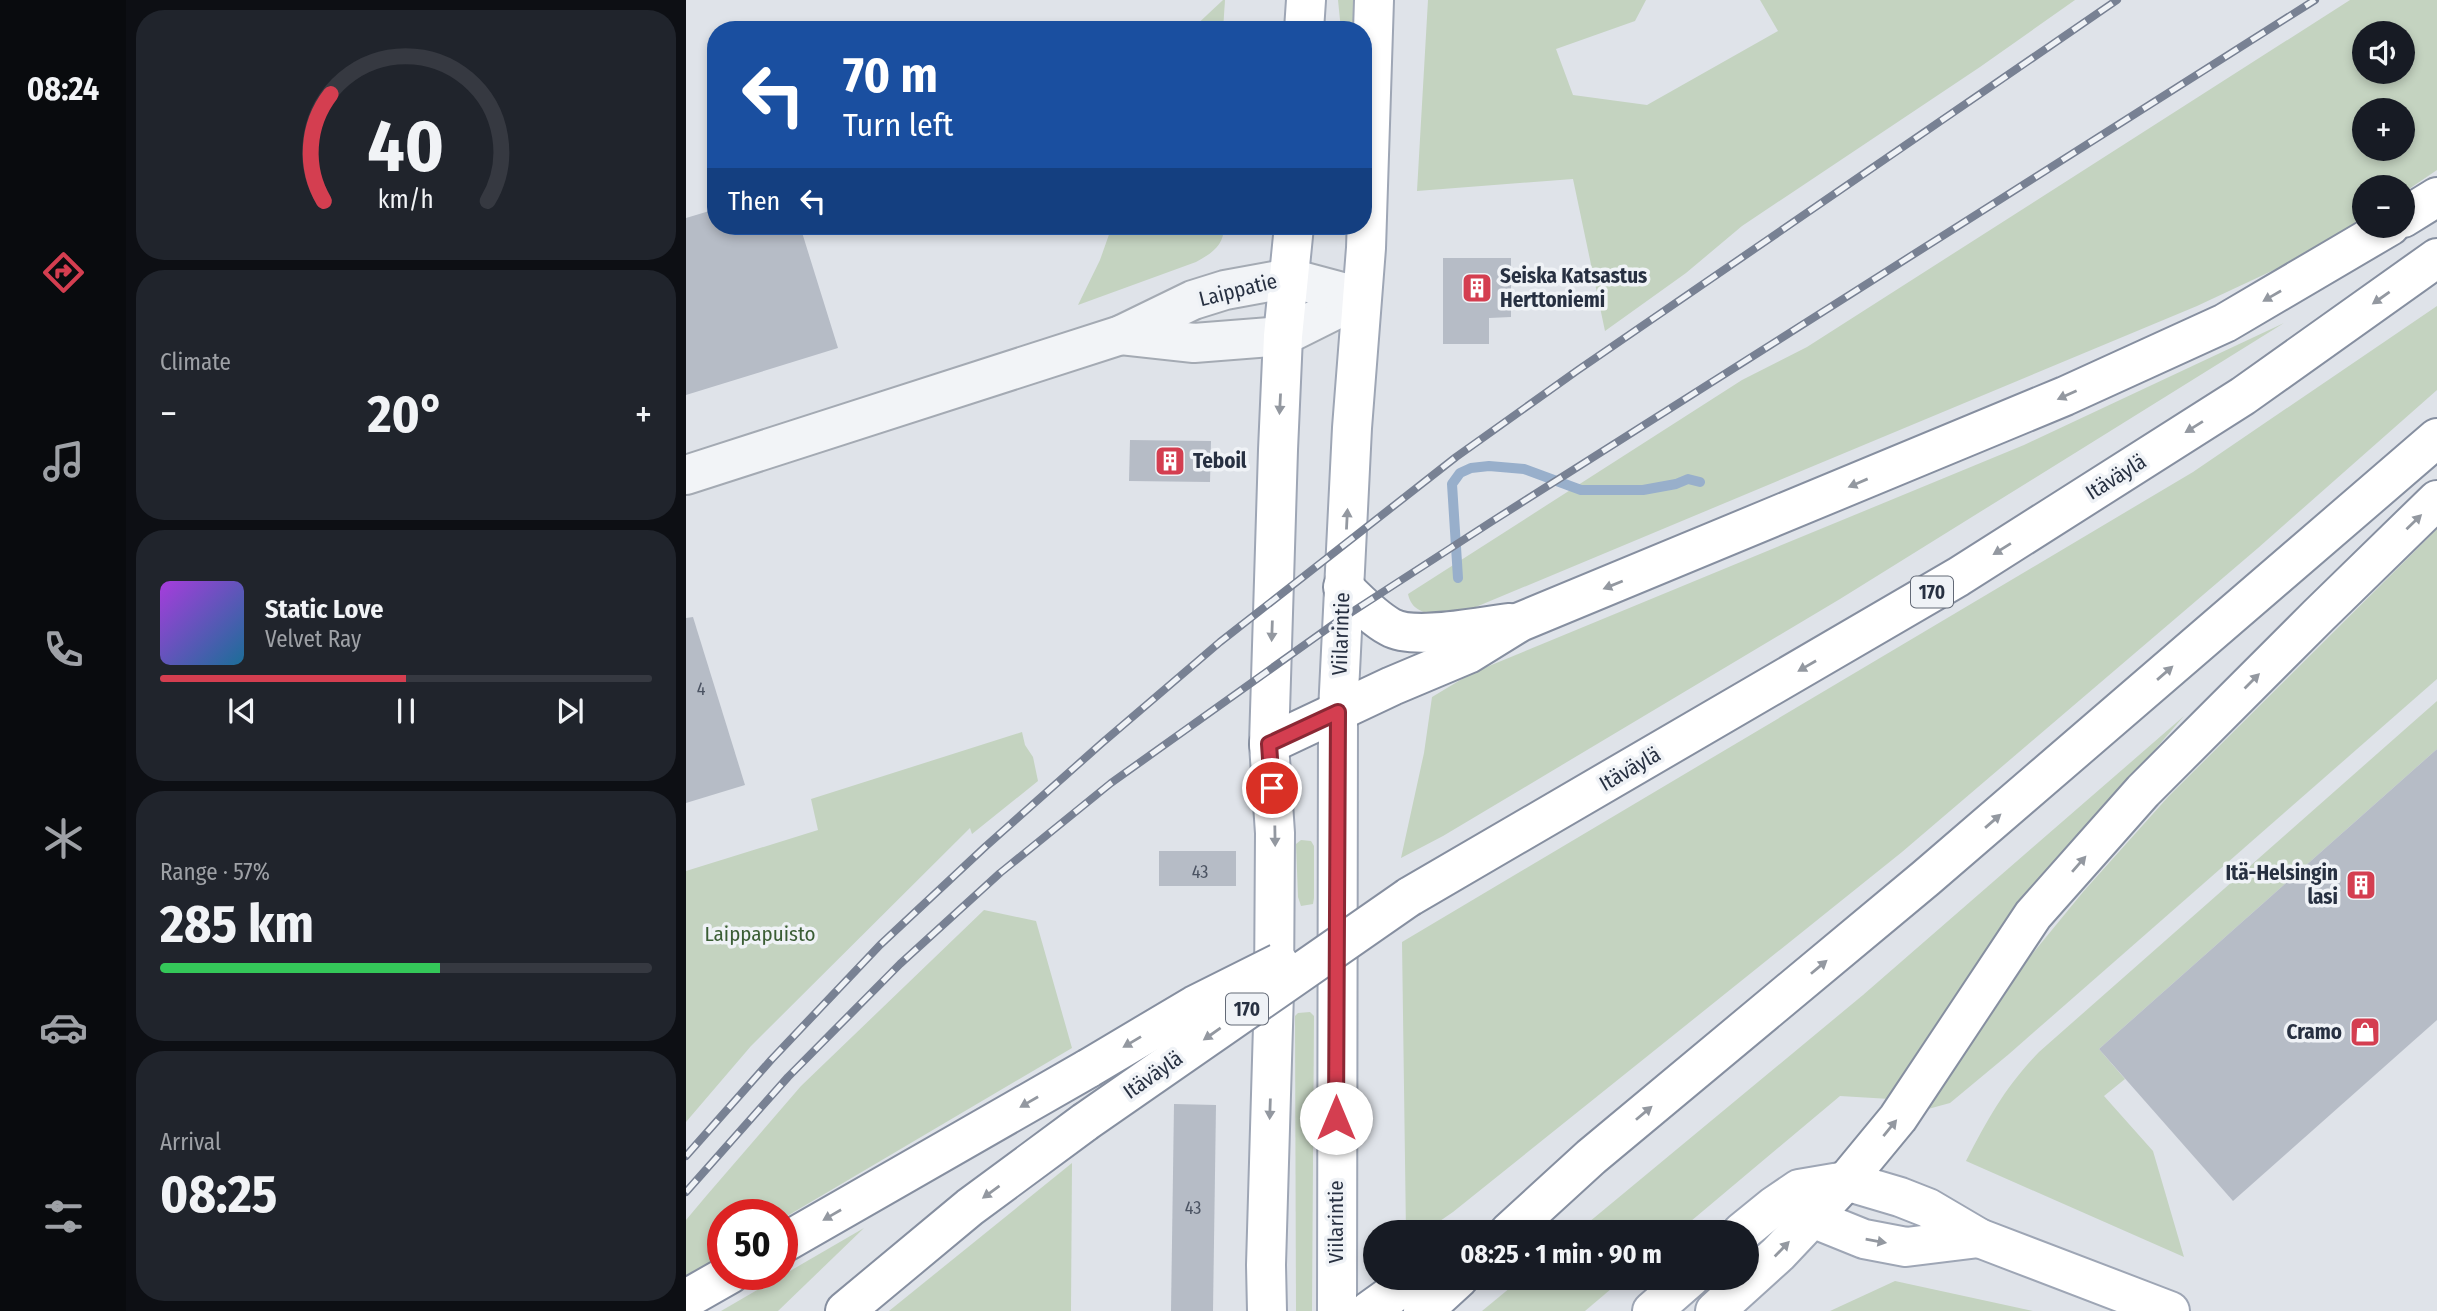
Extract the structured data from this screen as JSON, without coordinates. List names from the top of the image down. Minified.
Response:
{"streets":{"main road":["Itäväylä","170","Viilarintie"],"street":["Laippatie"]},"crossings":[["Laippatie","Viilarintie"]],"parks":["Laippapuisto"],"places":{"building":["Seiska Katsastus Herttoniemi","Teboil","Itä-Helsingin lasi"],"shop":["Cramo"]},"house_numbers":["4","43","43"],"page":{"tabs":"08:24","map_buttons":["+","−"],"turn":["70 m","Turn left"],"then":"Then","tile":["Climate",["Range · 57%","285 km"],["Arrival","08:25"]],"heat":["−","20°","+"],"song":["Static Love","Velvet Ray"],"limit":"50","trip":"08:25 · 1 min · 90 m","gauge":["40","km/h"]}}
